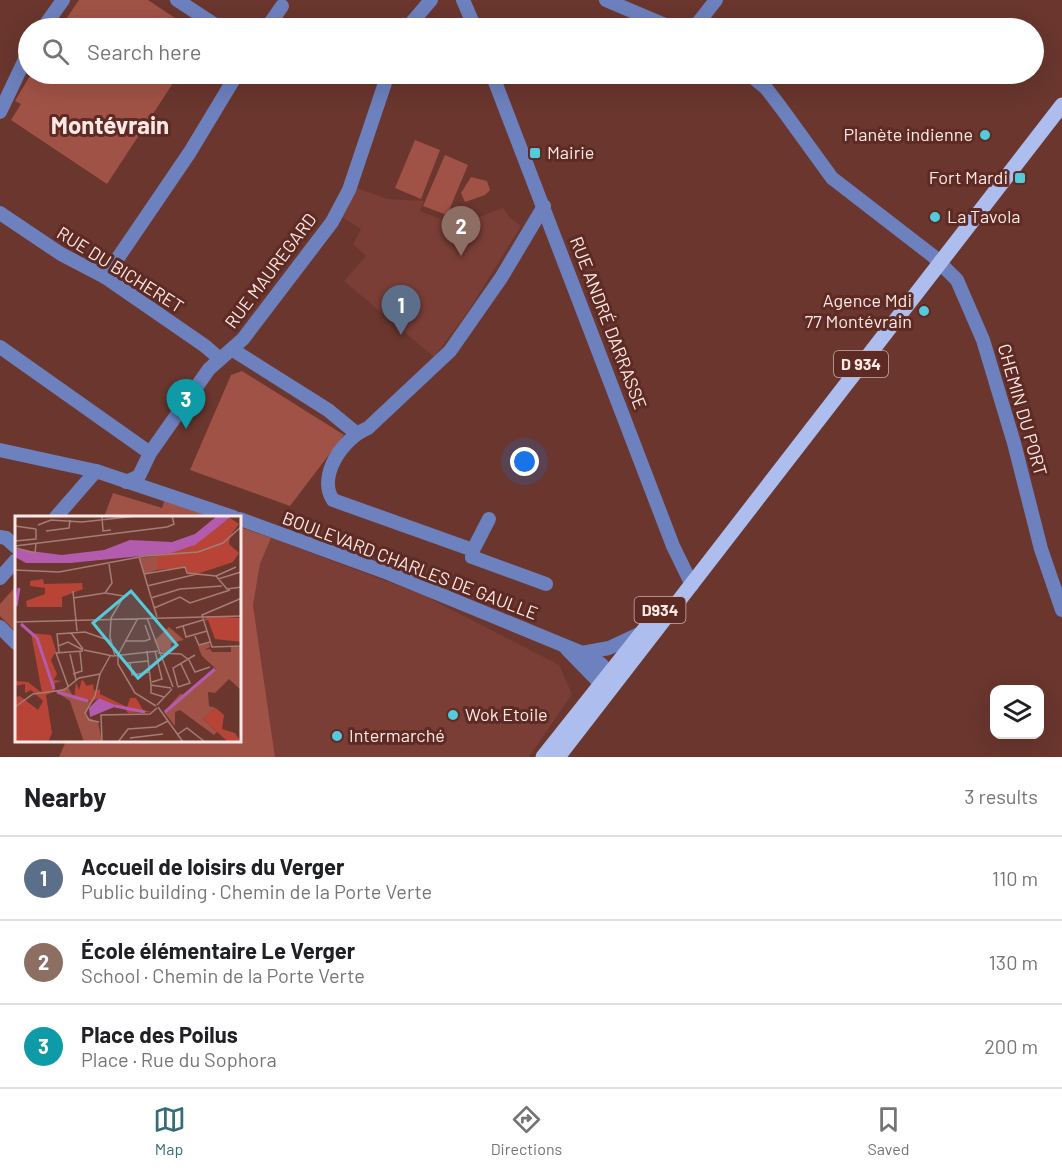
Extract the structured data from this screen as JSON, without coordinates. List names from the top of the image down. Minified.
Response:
{"streets":{"main road":["D 934","D934"],"street":["RUE DU BICHERET","RUE MAUREGARD","RUE ANDRÉ DARRASSE","CHEMIN DU PORT","BOULEVARD CHARLES DE GAULLE"]},"crossings":[["RUE ANDRÉ DARRASSE","D 934"],["RUE ANDRÉ DARRASSE","D934"],["D 934","CHEMIN DU PORT"],["D 934","BOULEVARD CHARLES DE GAULLE"],["D 934","D934"],["BOULEVARD CHARLES DE GAULLE","D934"]],"districts":["Montévrain"],"places":{"other":["Planète indienne","La Tavola","Agence Mdi 77 Montévrain","Wok Etoile","Intermarché"],"transit":["Mairie","Fort Mardi"]},"page":{"search":"Search here","pins":["2","1","3"],"heading":["Nearby","3 results"],"list":[{"mark":"1","name":"Accueil de loisirs du Verger","note":"Public building · Chemin de la Porte Verte","value":"110 m"},{"mark":"2","name":"École élémentaire Le Verger","note":"School · Chemin de la Porte Verte","value":"130 m"},{"mark":"3","name":"Place des Poilus","note":"Place · Rue du Sophora","value":"200 m"}],"nav":["Map","Directions","Saved"]}}
